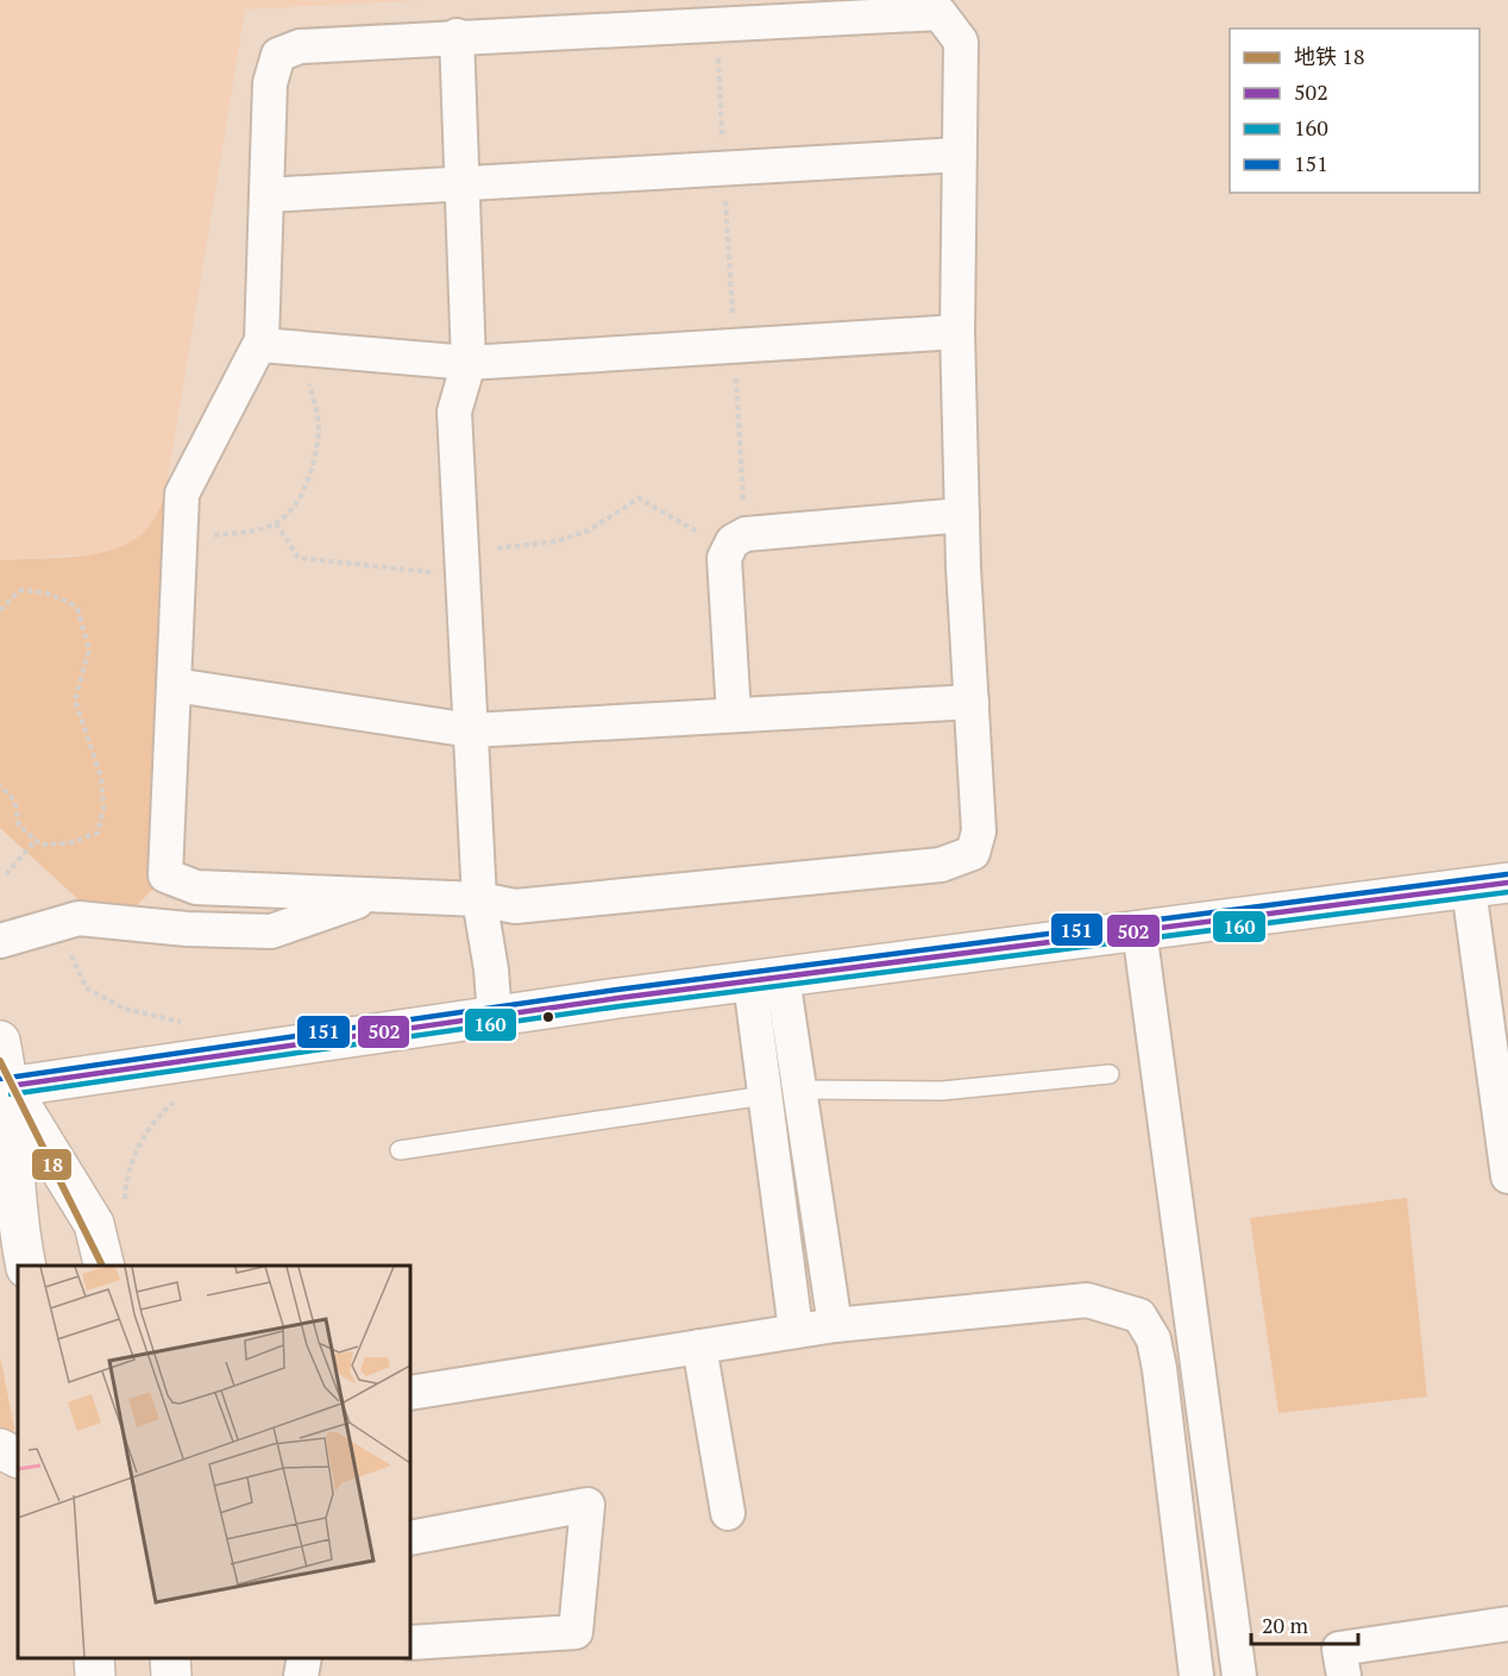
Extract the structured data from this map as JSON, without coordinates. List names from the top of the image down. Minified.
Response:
{"lines":["transit line 151","transit line 502","transit line 160","metro line 18"],"legend":["地铁 18","502","160","151"],"scale_bar":"20 m"}
